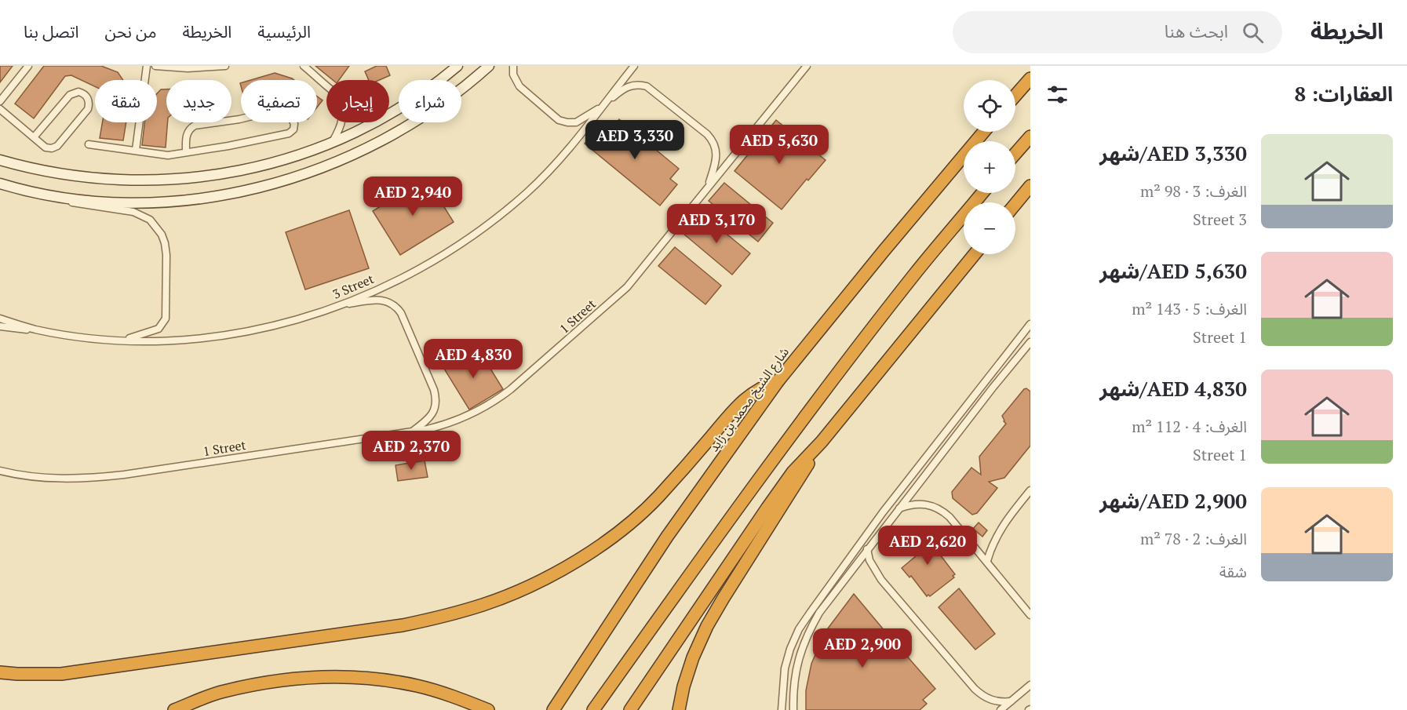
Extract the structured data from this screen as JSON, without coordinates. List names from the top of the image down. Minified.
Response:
{"streets":{"highway":["شارع الشيخ محمد بن زايد"],"street":["3 Street","1 Street"]},"page":{"header":"الخريطة","search":"ابحث هنا","nav":["الرئيسية","الخريطة","من نحن","اتصل بنا"],"heading":"العقارات: 8","map_buttons":["+","−"],"chip":["شراء","إيجار","تصفية","جديد","شقة"],"price":["AED 3,330","AED 5,630","AED 2,940","AED 3,170","AED 4,830","AED 2,370","AED 2,620","AED 2,900"],"list":[{"name":"AED 3,330/شهر","note":"الغرف: 3 · 98 m² · 3 Street"},{"name":"AED 5,630/شهر","note":"الغرف: 5 · 143 m² · 1 Street"},{"name":"AED 4,830/شهر","note":"الغرف: 4 · 112 m² · 1 Street"},{"name":"AED 2,900/شهر","note":"الغرف: 2 · 78 m² · شقة"}]}}
